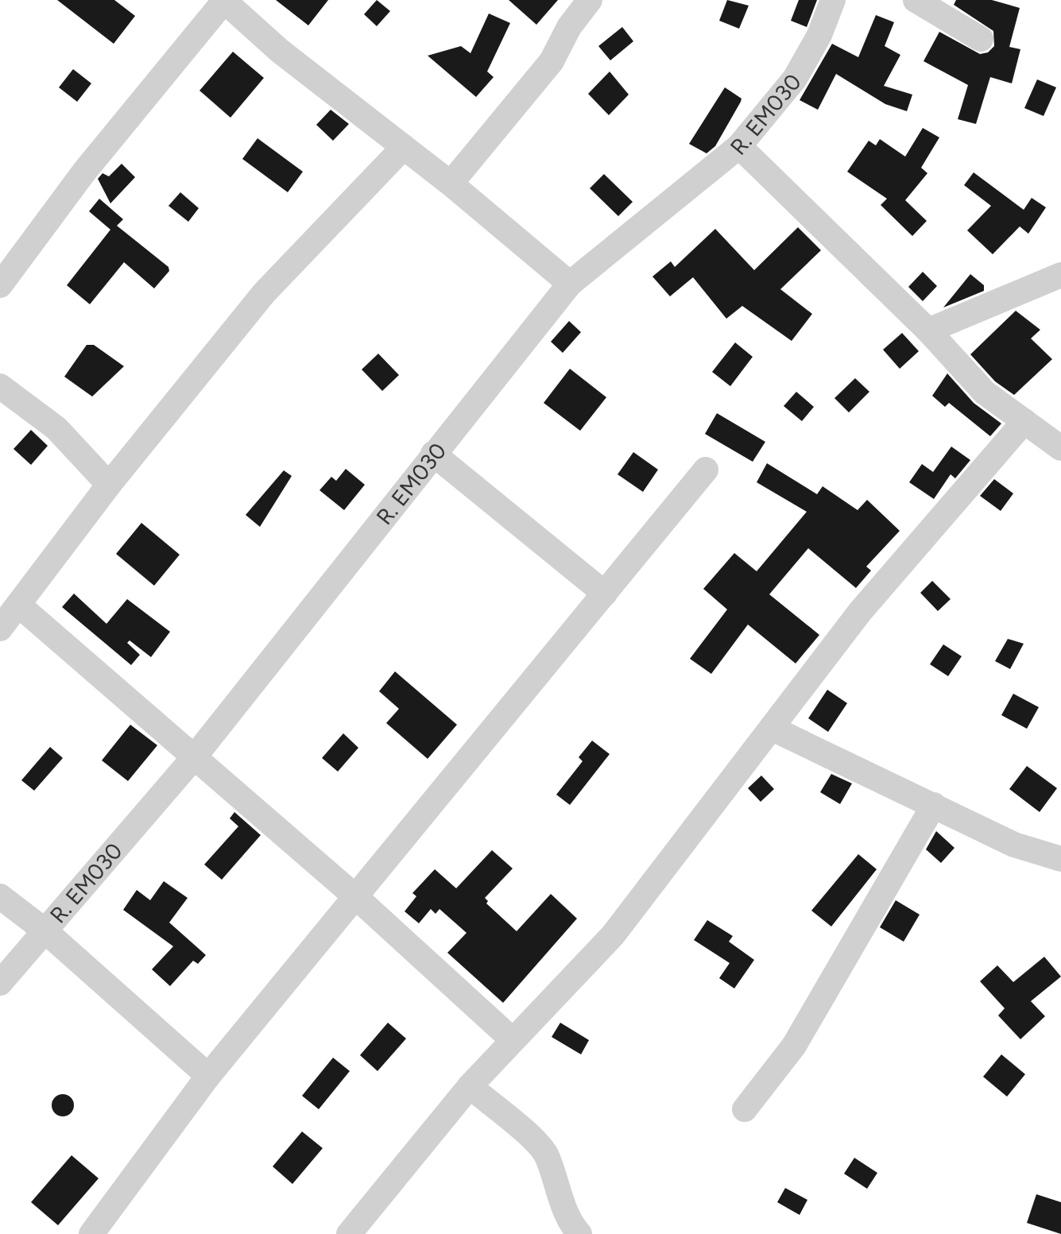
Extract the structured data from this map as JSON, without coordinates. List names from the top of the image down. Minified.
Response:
{"streets":{"street":["R. EM030"]}}
